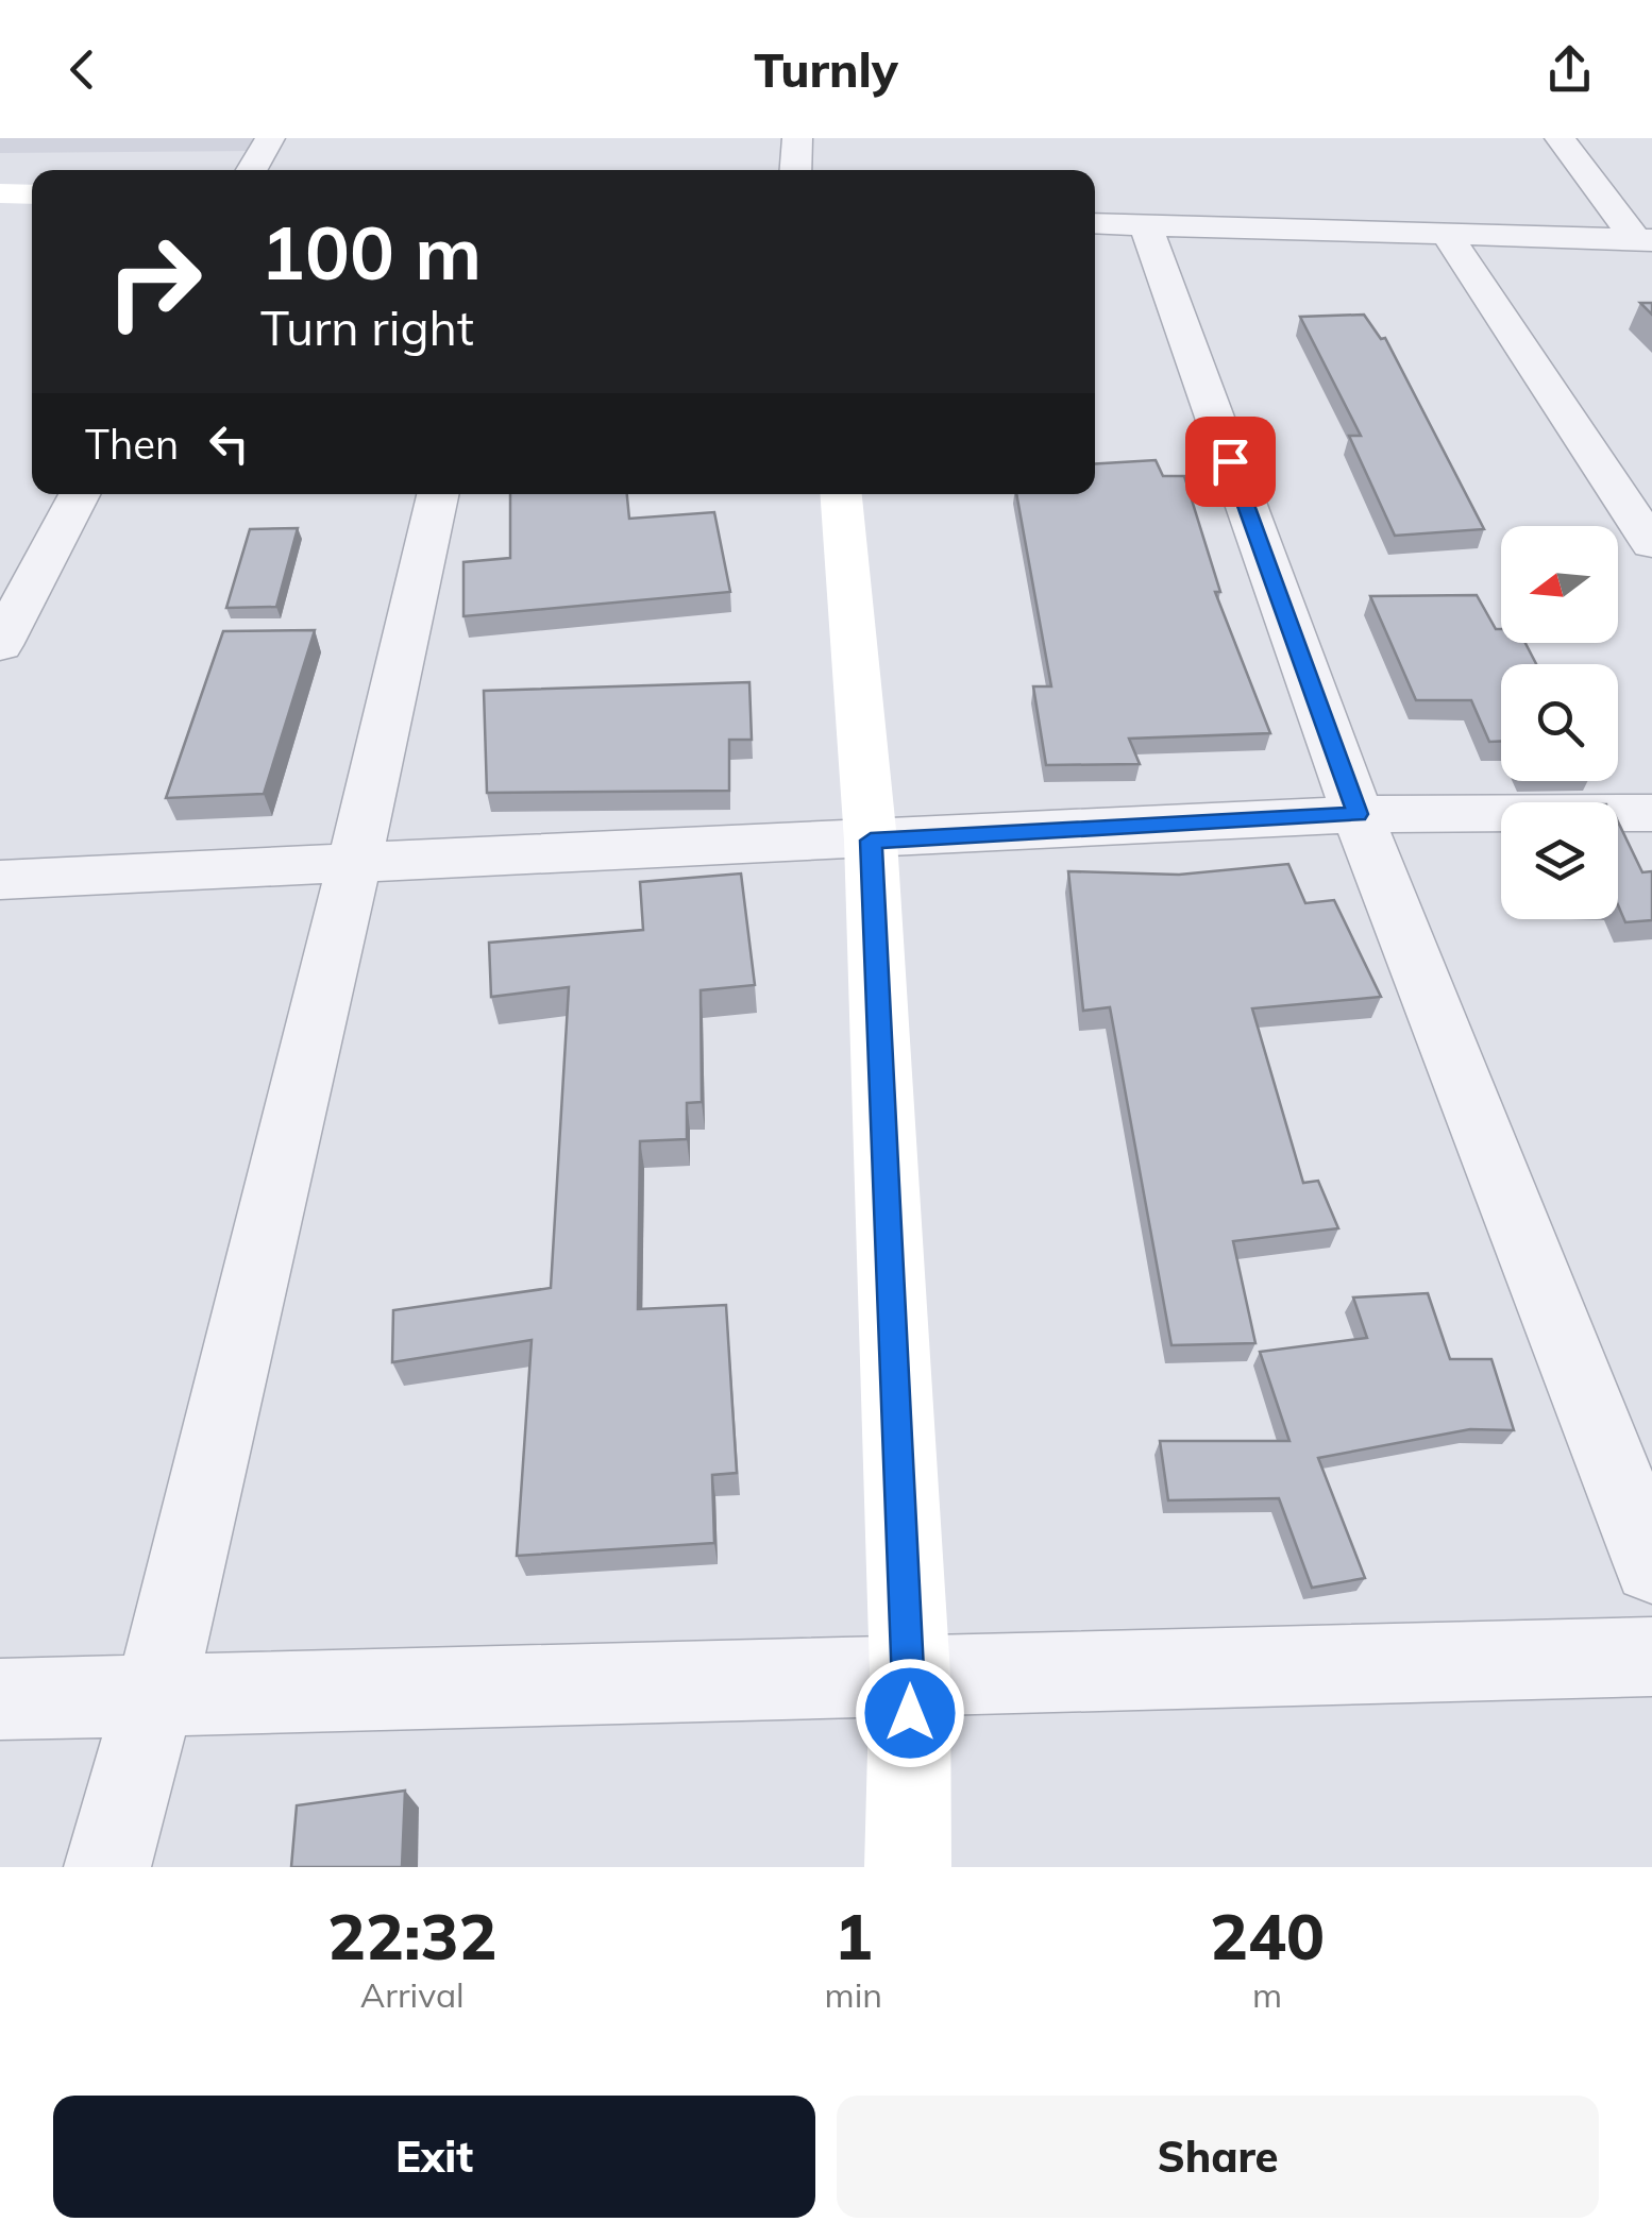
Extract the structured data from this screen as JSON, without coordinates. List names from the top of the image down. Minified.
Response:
{"north":"left","page":{"header":"Turnly","turn":["100 m","Turn right"],"then":"Then","eta":["22:32","Arrival","1","min","240","m"],"buttons":["Exit","Share"]}}
